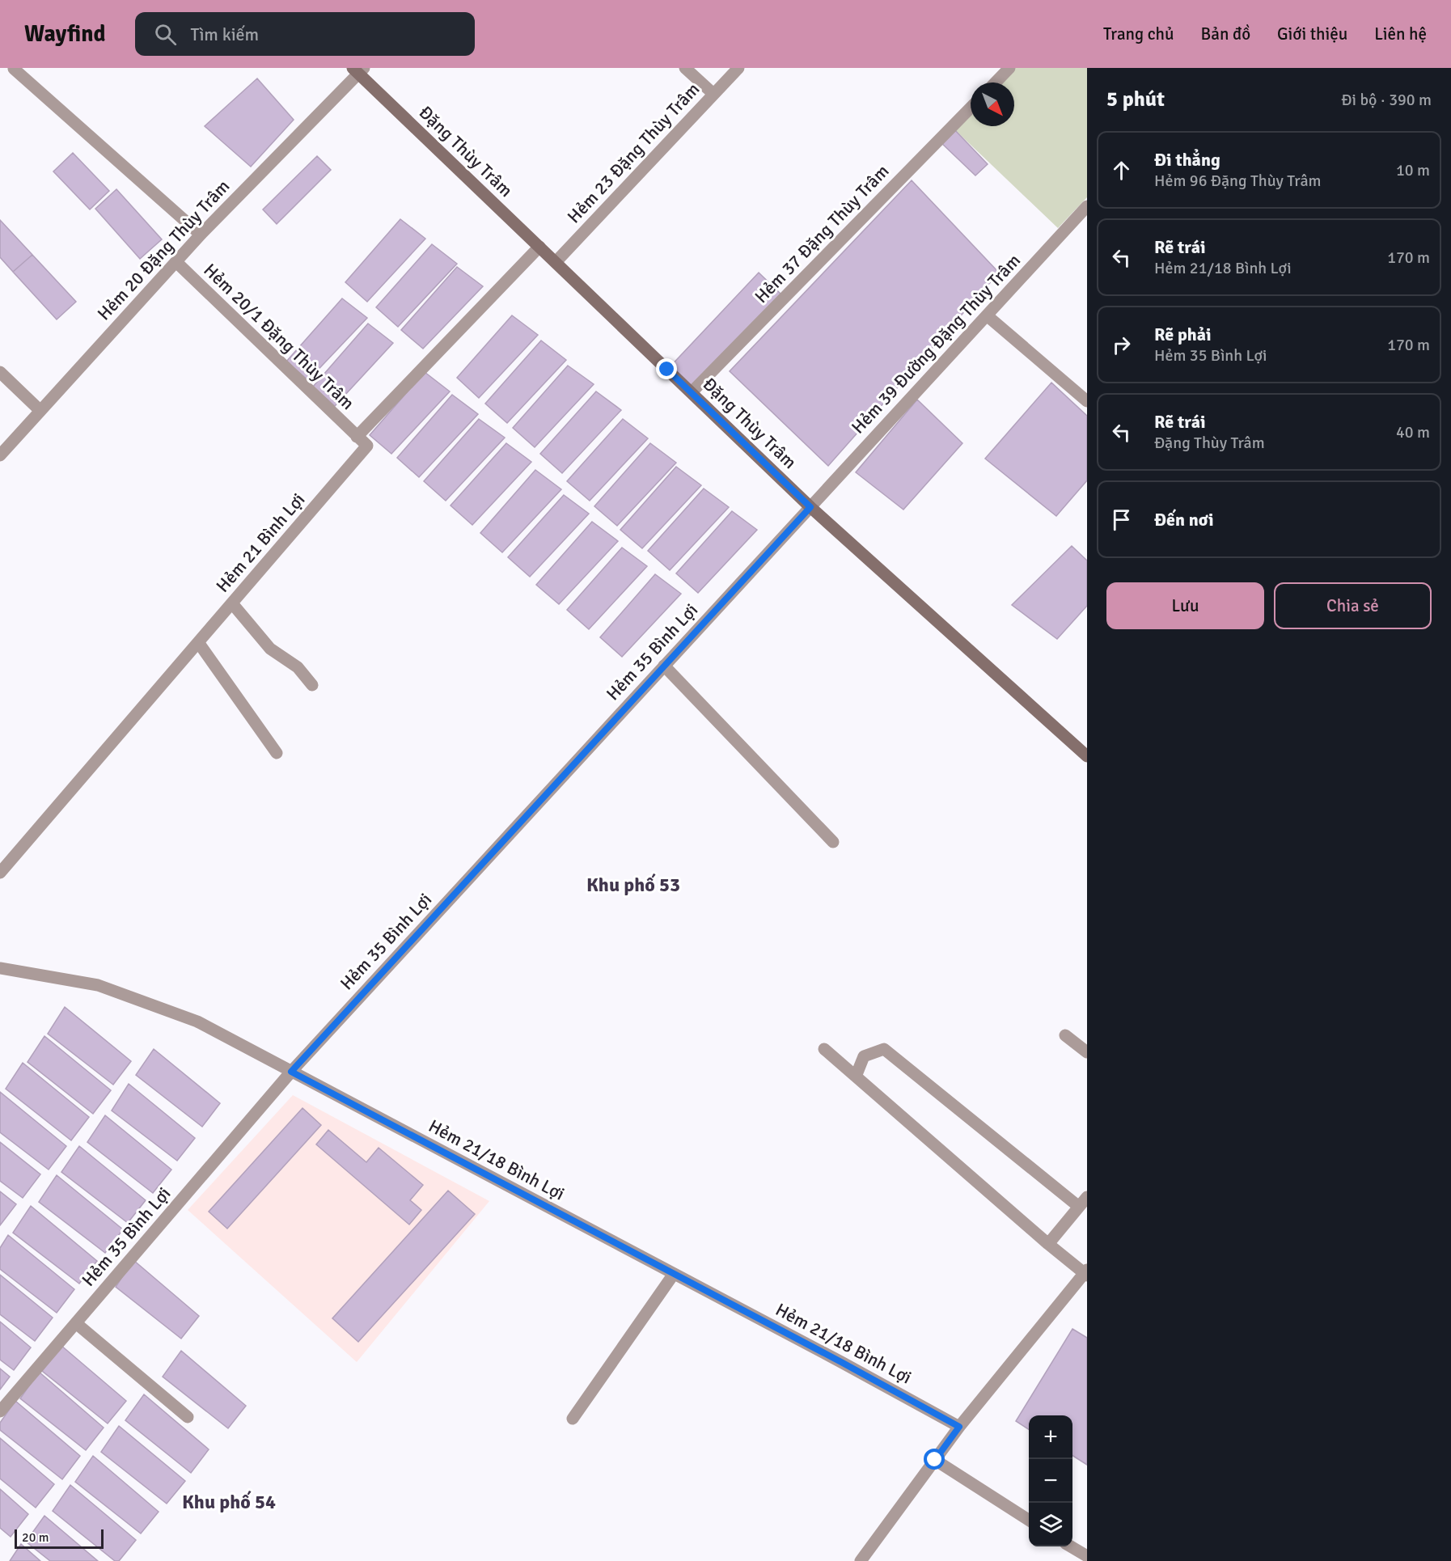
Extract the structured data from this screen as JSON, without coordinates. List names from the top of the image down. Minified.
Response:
{"streets":{"main road":["Đặng Thùy Trâm"],"street":["Hẻm 23 Đặng Thùy Trâm","Hẻm 37 Đặng Thùy Trâm","Hẻm 20 Đặng Thùy Trâm","Hẻm 20/1 Đặng Thùy Trâm","Hẻm 39 Đường Đặng Thùy Trâm","Hẻm 21 Bình Lợi","Hẻm 35 Bình Lợi","Hẻm 21/18 Bình Lợi"]},"crossings":[["Đặng Thùy Trâm","Hẻm 23 Đặng Thùy Trâm"],["Đặng Thùy Trâm","Hẻm 37 Đặng Thùy Trâm"],["Đặng Thùy Trâm","Hẻm 20 Đặng Thùy Trâm"],["Đặng Thùy Trâm","Hẻm 39 Đường Đặng Thùy Trâm"],["Đặng Thùy Trâm","Hẻm 35 Bình Lợi"],["Hẻm 20 Đặng Thùy Trâm","Hẻm 20/1 Đặng Thùy Trâm"],["Hẻm 20/1 Đặng Thùy Trâm","Hẻm 21 Bình Lợi"],["Hẻm 39 Đường Đặng Thùy Trâm","Hẻm 35 Bình Lợi"],["Hẻm 35 Bình Lợi","Hẻm 21/18 Bình Lợi"]],"districts":["Khu phố 53","Khu phố 54"],"scale_bar":"20 m","north":"bottom right","page":{"header":"Wayfind","search":"Tìm kiếm","nav":["Trang chủ","Bản đồ","Giới thiệu","Liên hệ"],"heading":["5 phút","Đi bộ · 390 m"],"list":[["Đi thẳng","Hẻm 96 Đặng Thùy Trâm","10 m"],["Rẽ trái","Hẻm 21/18 Bình Lợi","170 m"],["Rẽ phải","Hẻm 35 Bình Lợi","170 m"],["Rẽ trái","Đặng Thùy Trâm","40 m"],"Đến nơi"],"buttons":["Lưu","Chia sẻ"],"map_buttons":["+","−"],"scale":"20 m"}}
